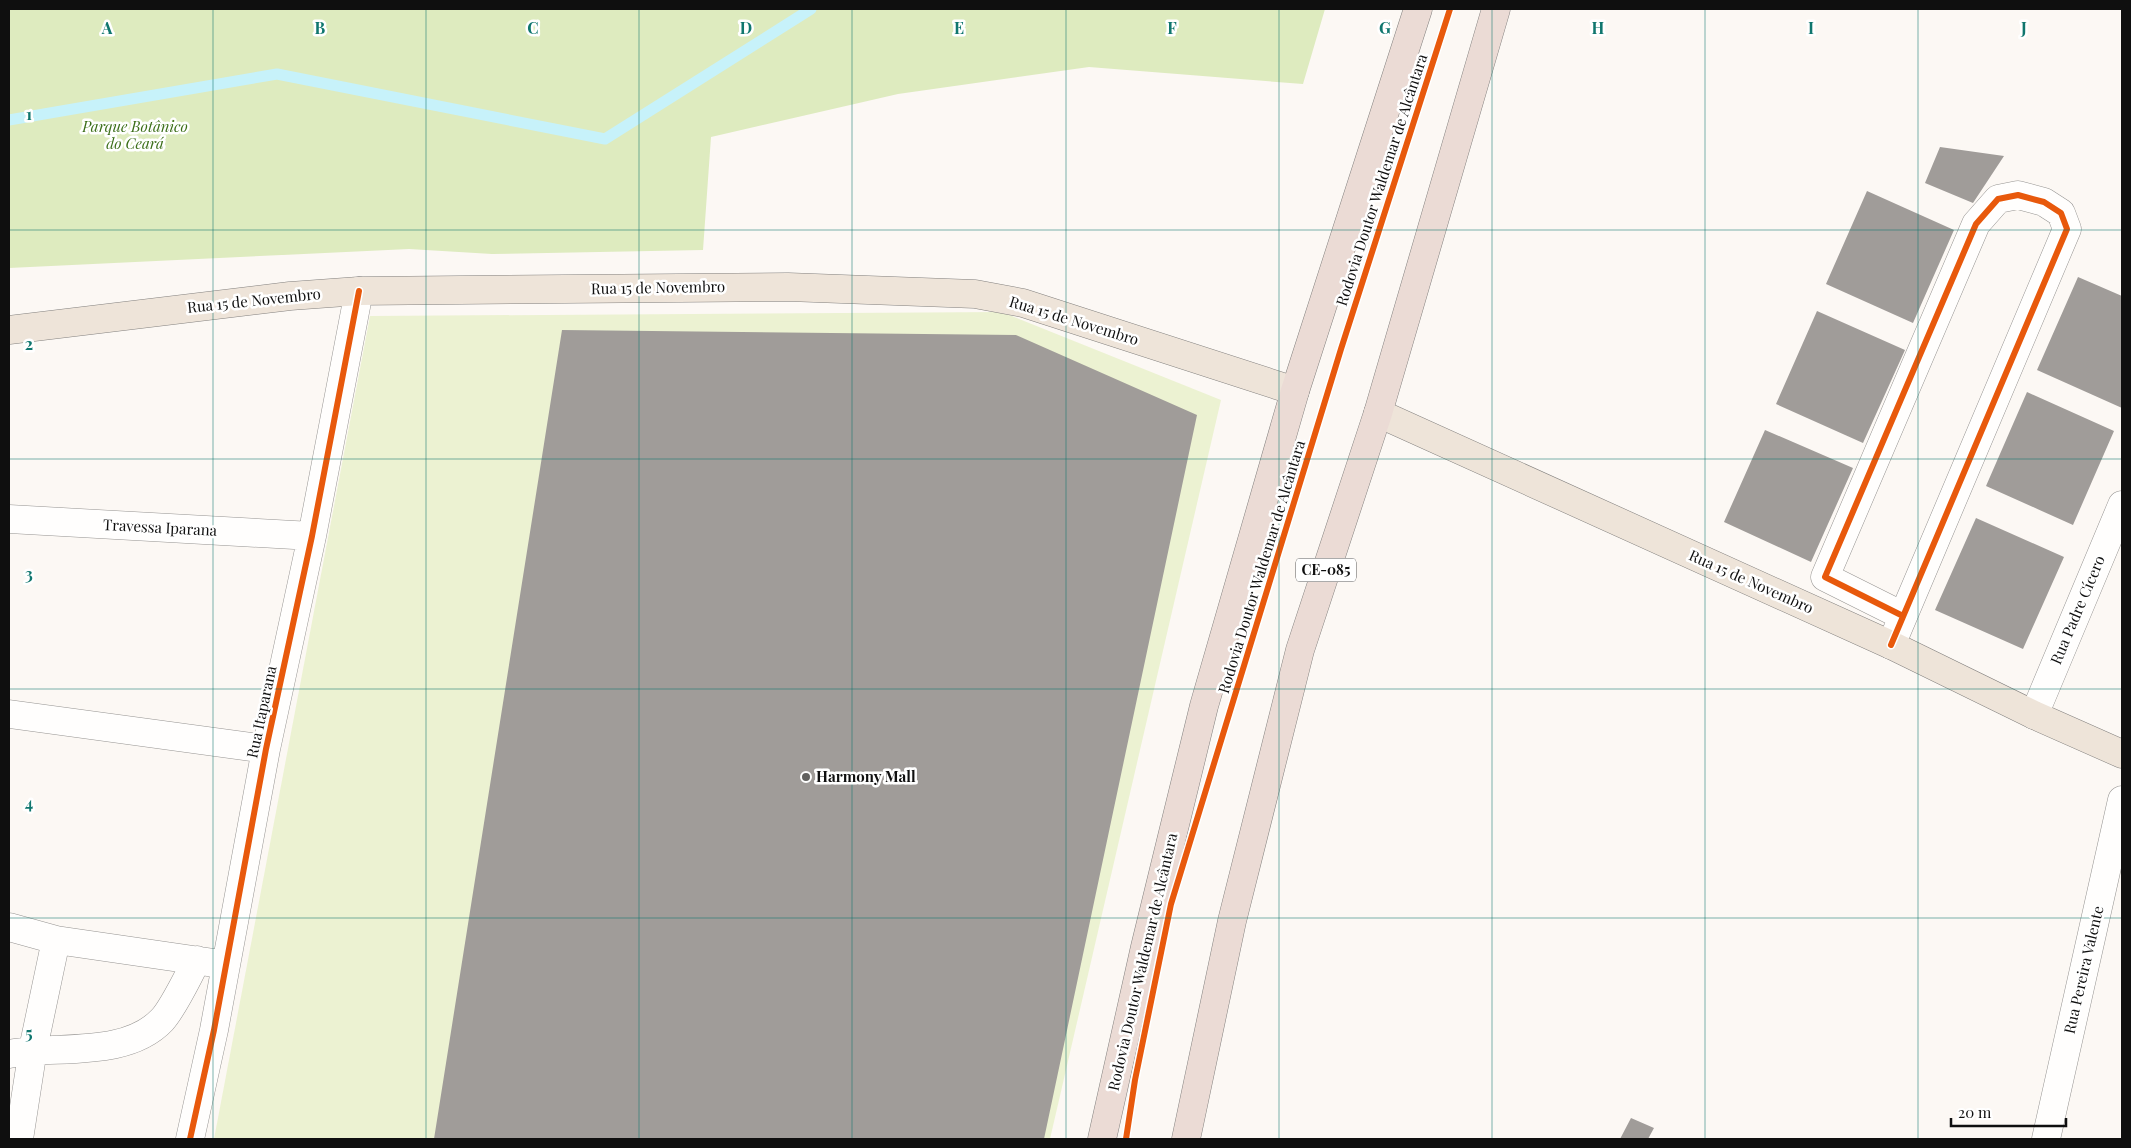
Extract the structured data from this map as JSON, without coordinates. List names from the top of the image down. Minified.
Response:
{"streets":{"highway":["Rodovia Doutor Waldemar de Alcântara","CE-085"],"main road":["Rua 15 de Novembro"],"street":["Travessa Iparana","Rua Padre Cícero","Rua Itaparana","Rua Pereira Valente"]},"crossings":[["Rodovia Doutor Waldemar de Alcântara","Rua 15 de Novembro"],["Rua 15 de Novembro","CE-085"],["Rua 15 de Novembro","Rua Padre Cícero"],["Rua 15 de Novembro","Rua Itaparana"],["Travessa Iparana","Rua Itaparana"]],"parks":["Parque Botânico do Ceará"],"places":["Harmony Mall"],"scale_bar":"20 m","grid":{"columns":["A","B","C","D","E","F","G","H","I","J"],"rows":["1","2","3","4","5"]}}
